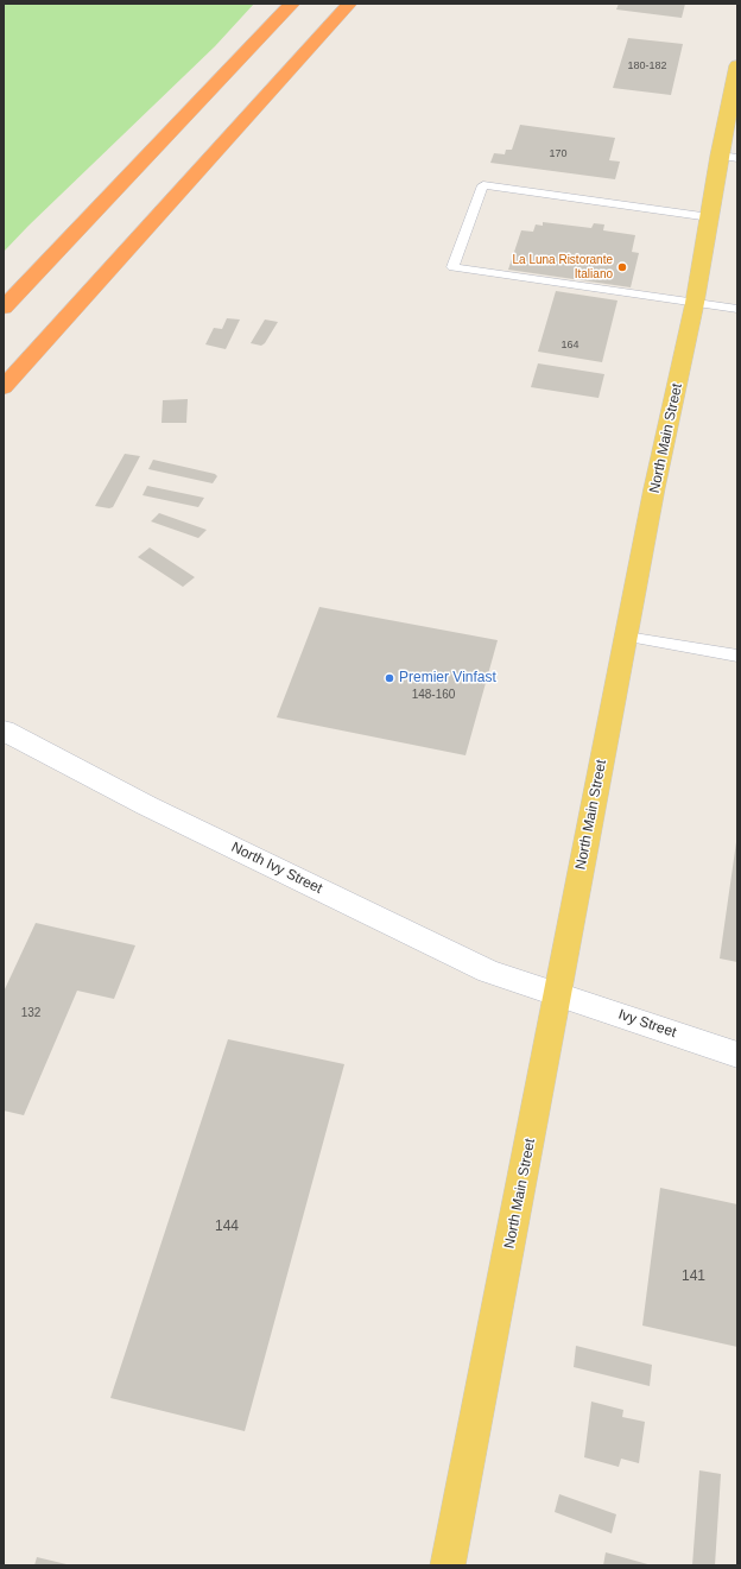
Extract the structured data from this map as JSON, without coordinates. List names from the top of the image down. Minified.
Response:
{"streets":{"main road":["North Main Street"],"street":["North Ivy Street","Ivy Street"]},"crossings":[["North Main Street","North Ivy Street"],["North Main Street","Ivy Street"],["North Ivy Street","Ivy Street"]],"places":["La Luna Ristorante Italiano","Premier Vinfast"],"house_numbers":["180-182","170","164","148-160","132","144","141"]}
